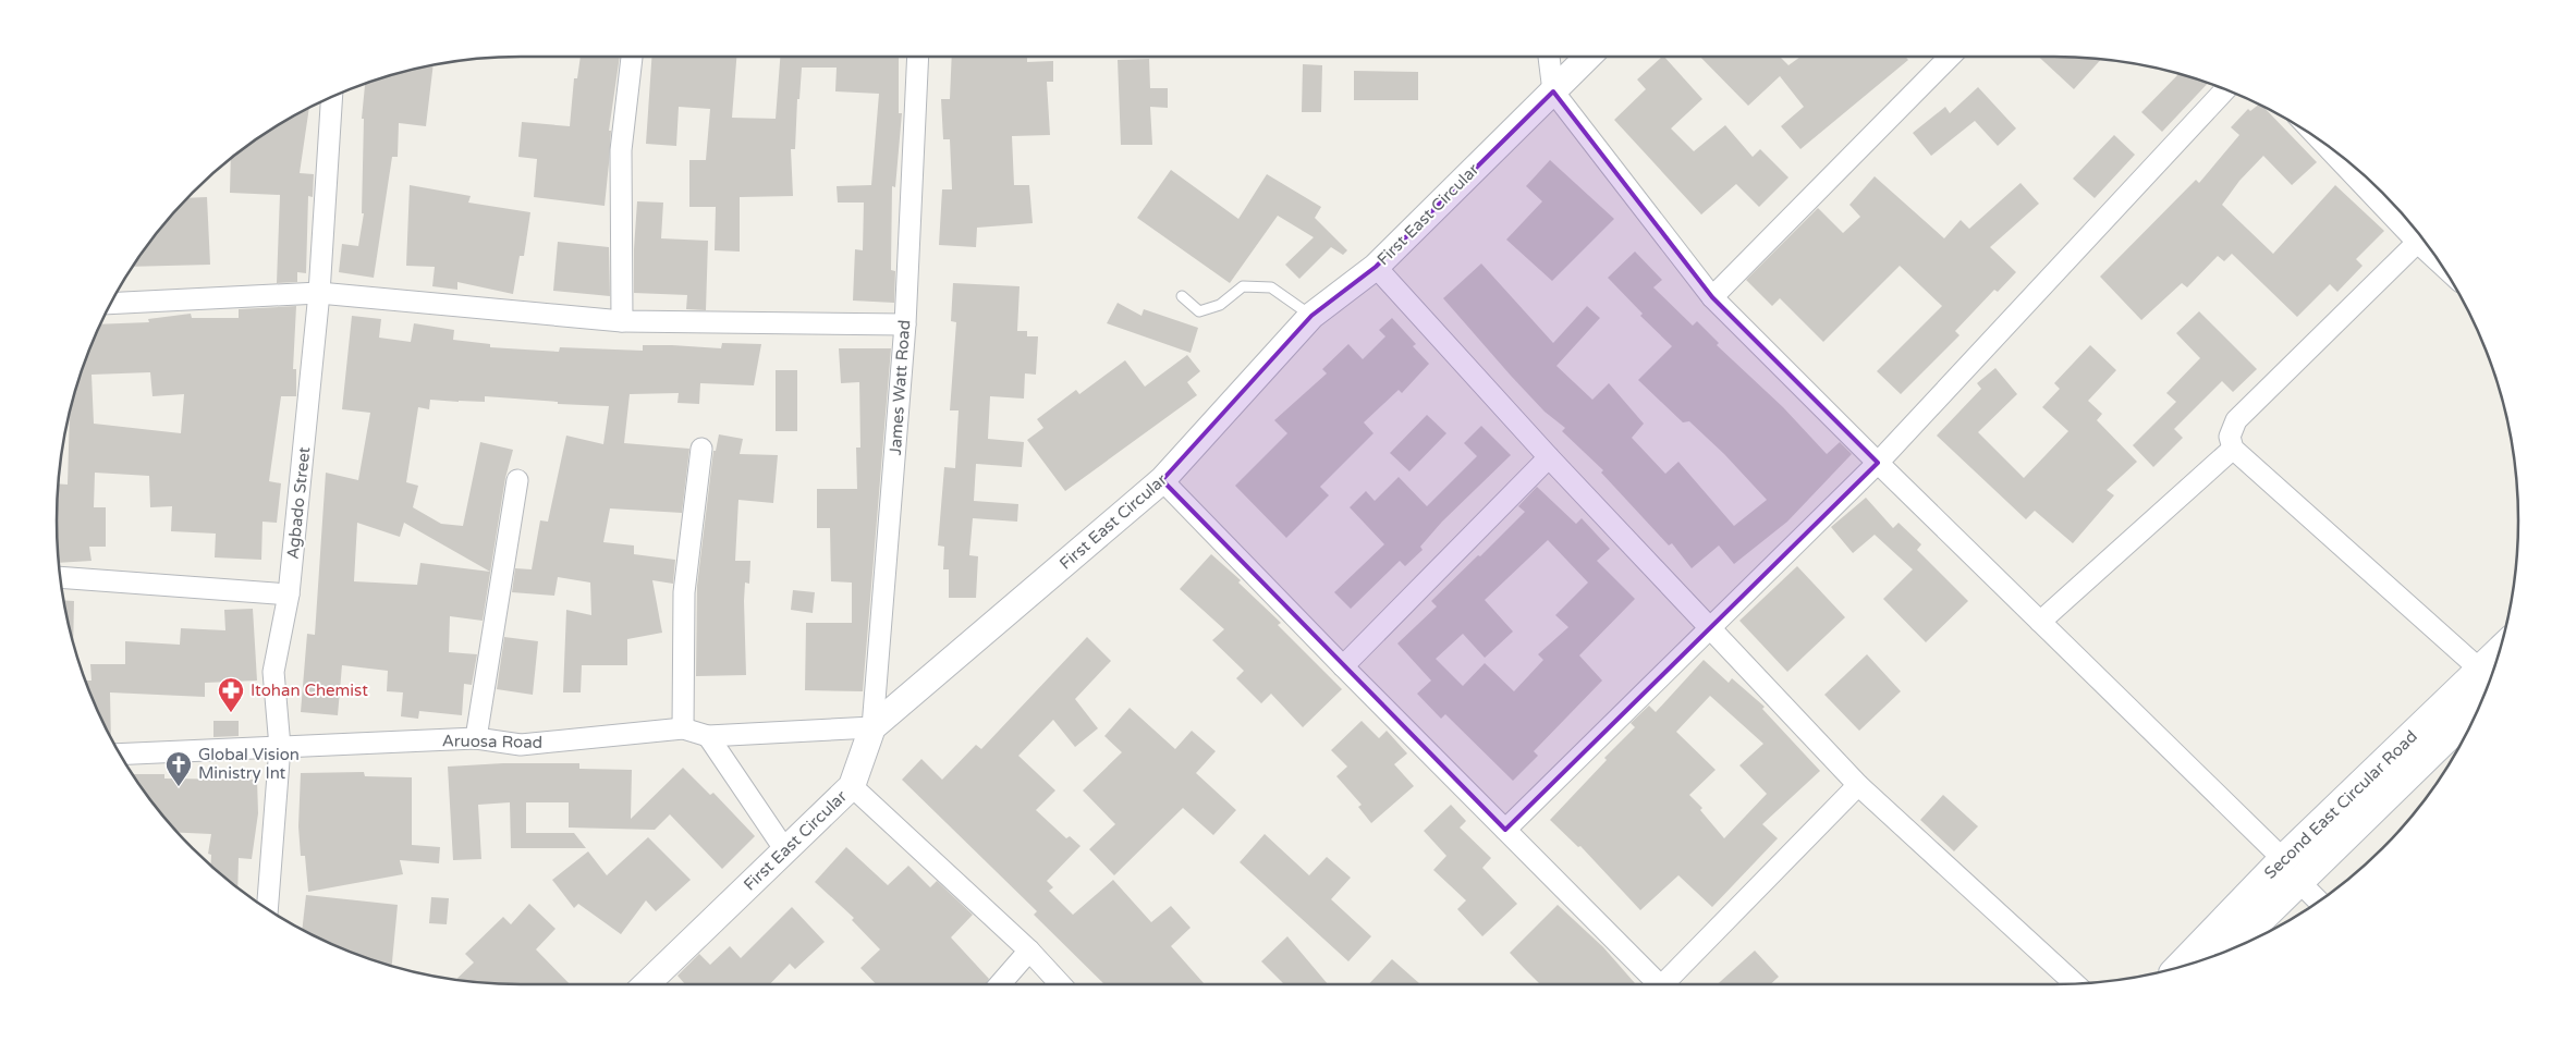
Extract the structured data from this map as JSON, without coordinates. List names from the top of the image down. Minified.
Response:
{"streets":{"main road":["Second East Circular Road"],"street":["First East Circular","James Watt Road","Agbado Street","Aruosa Road"]},"crossings":[["First East Circular","James Watt Road"],["First East Circular","Aruosa Road"],["James Watt Road","Aruosa Road"],["Agbado Street","Aruosa Road"]],"places":{"pharmacy":["Itohan Chemist"],"church":["Global Vision Ministry Int"]}}
